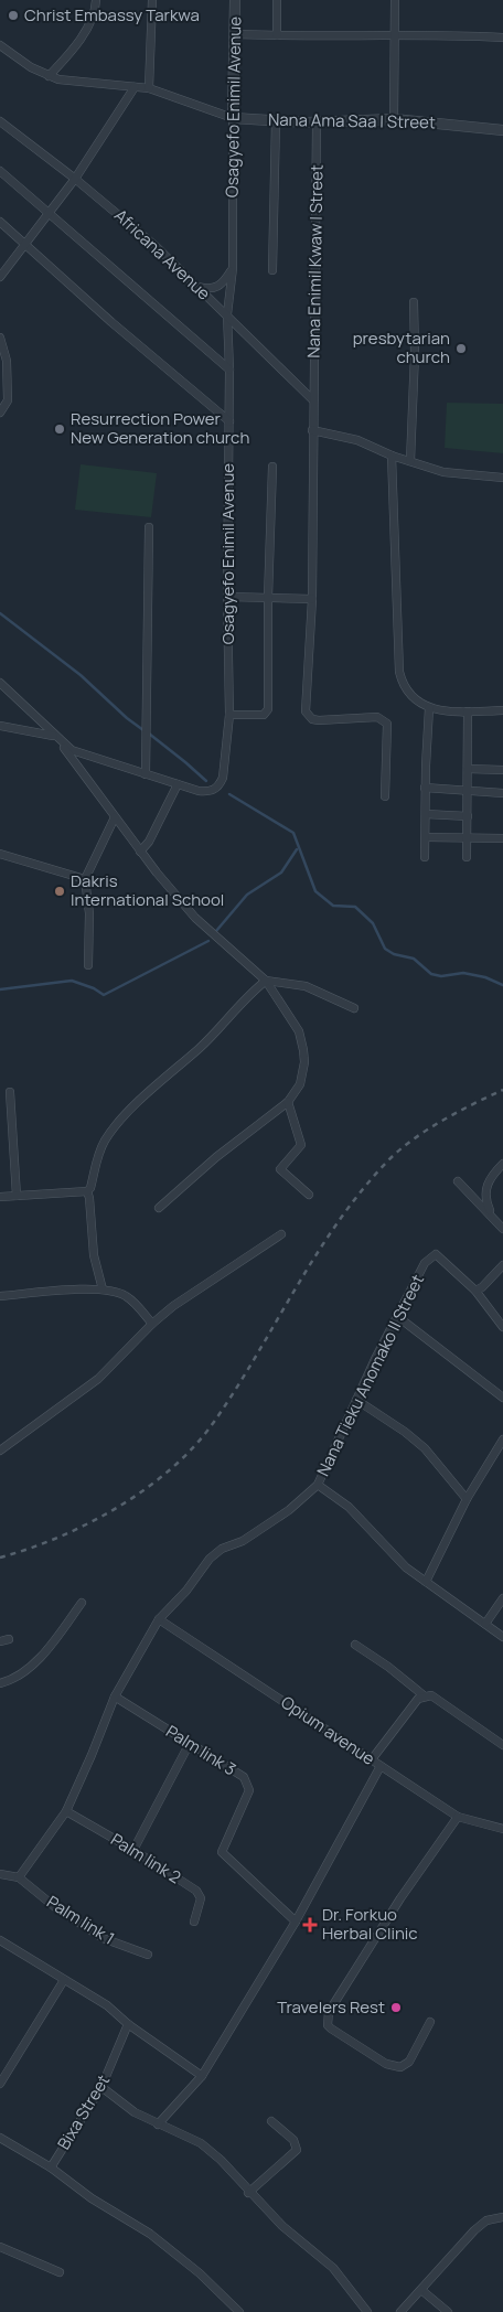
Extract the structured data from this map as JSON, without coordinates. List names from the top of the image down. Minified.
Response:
{"streets":{"street":["Osagyefo Enimil Avenue","Nana Ama Saa I Street","Africana Avenue","Nana Enimil Kwaw I Street","Nana Tieku Anomako II Street","Opium avenue","Palm link 3","Palm link 2","Palm link 1","Bixa Street"]},"crossings":[["Osagyefo Enimil Avenue","Nana Ama Saa I Street"],["Osagyefo Enimil Avenue","Africana Avenue"],["Nana Ama Saa I Street","Nana Enimil Kwaw I Street"],["Africana Avenue","Nana Enimil Kwaw I Street"],["Nana Tieku Anomako II Street","Opium avenue"],["Nana Tieku Anomako II Street","Palm link 3"],["Nana Tieku Anomako II Street","Palm link 2"],["Nana Tieku Anomako II Street","Palm link 1"]],"places":{"other":["Christ Embassy Tarkwa","presbytarian church","Resurrection Power New Generation church","Dakris International School","Travelers Rest"],"health":["Dr. Forkuo Herbal Clinic"]}}
